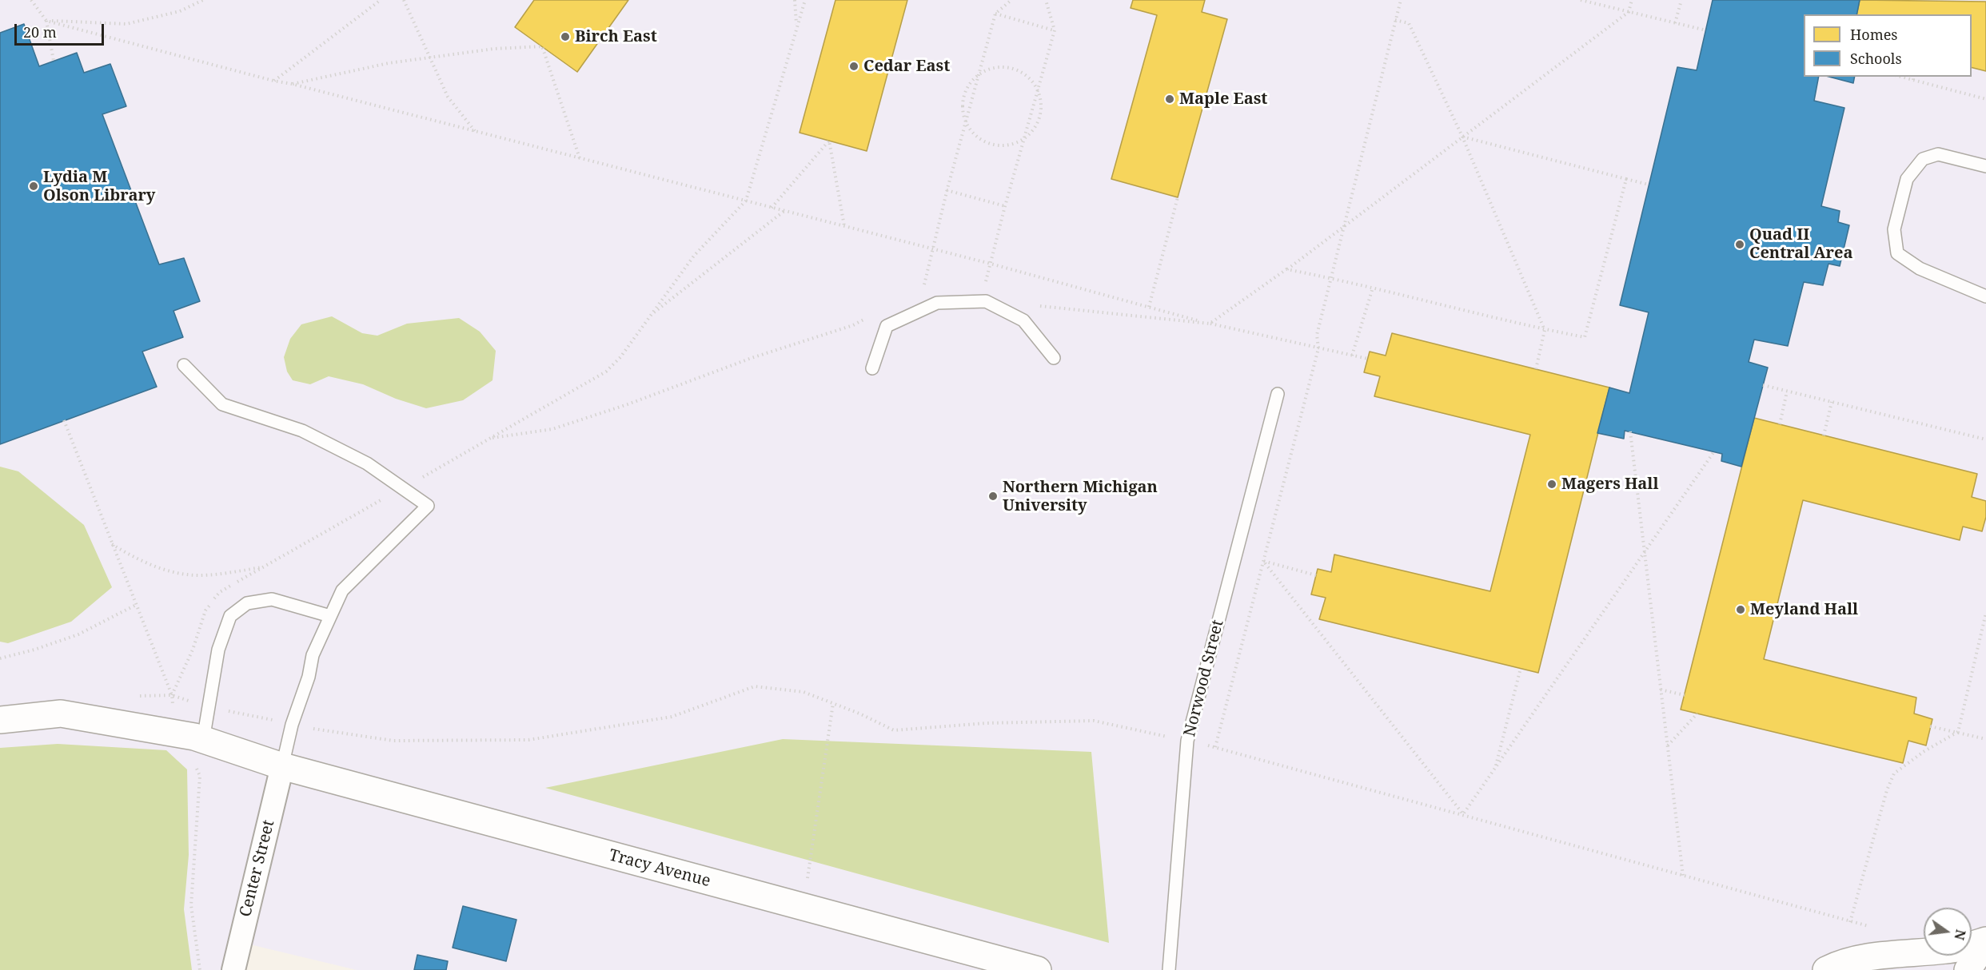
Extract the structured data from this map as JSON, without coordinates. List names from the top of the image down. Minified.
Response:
{"streets":{"street":["Center Street","Tracy Avenue"],"lane":["Norwood Street"]},"crossings":[["Center Street","Tracy Avenue"]],"places":["Birch East","Cedar East","Maple East","Lydia M Olson Library","Quad II Central Area","Magers Hall","Northern Michigan University","Meyland Hall"],"legend":["Homes","Schools"],"scale_bar":"20 m","north":"right"}
